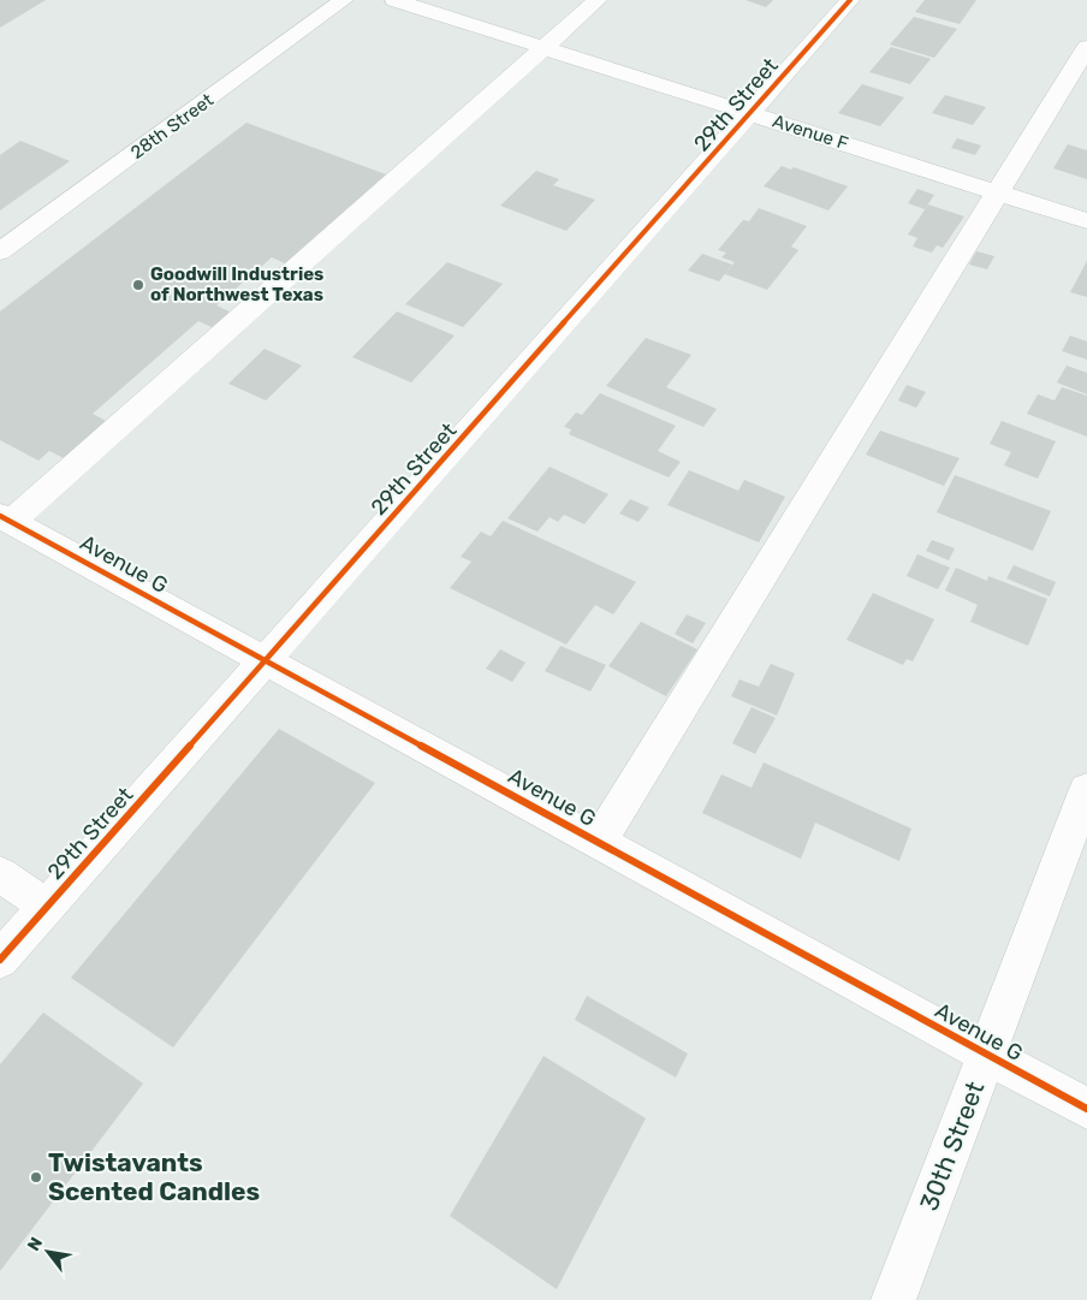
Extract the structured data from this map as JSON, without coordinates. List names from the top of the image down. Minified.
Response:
{"streets":{"street":["29th Street","28th Street","Avenue F","Avenue G","30th Street"]},"crossings":[["29th Street","Avenue F"],["29th Street","Avenue G"],["Avenue G","30th Street"]],"places":["Goodwill Industries of Northwest Texas","Twistavants Scented Candles"],"north":"top left"}
